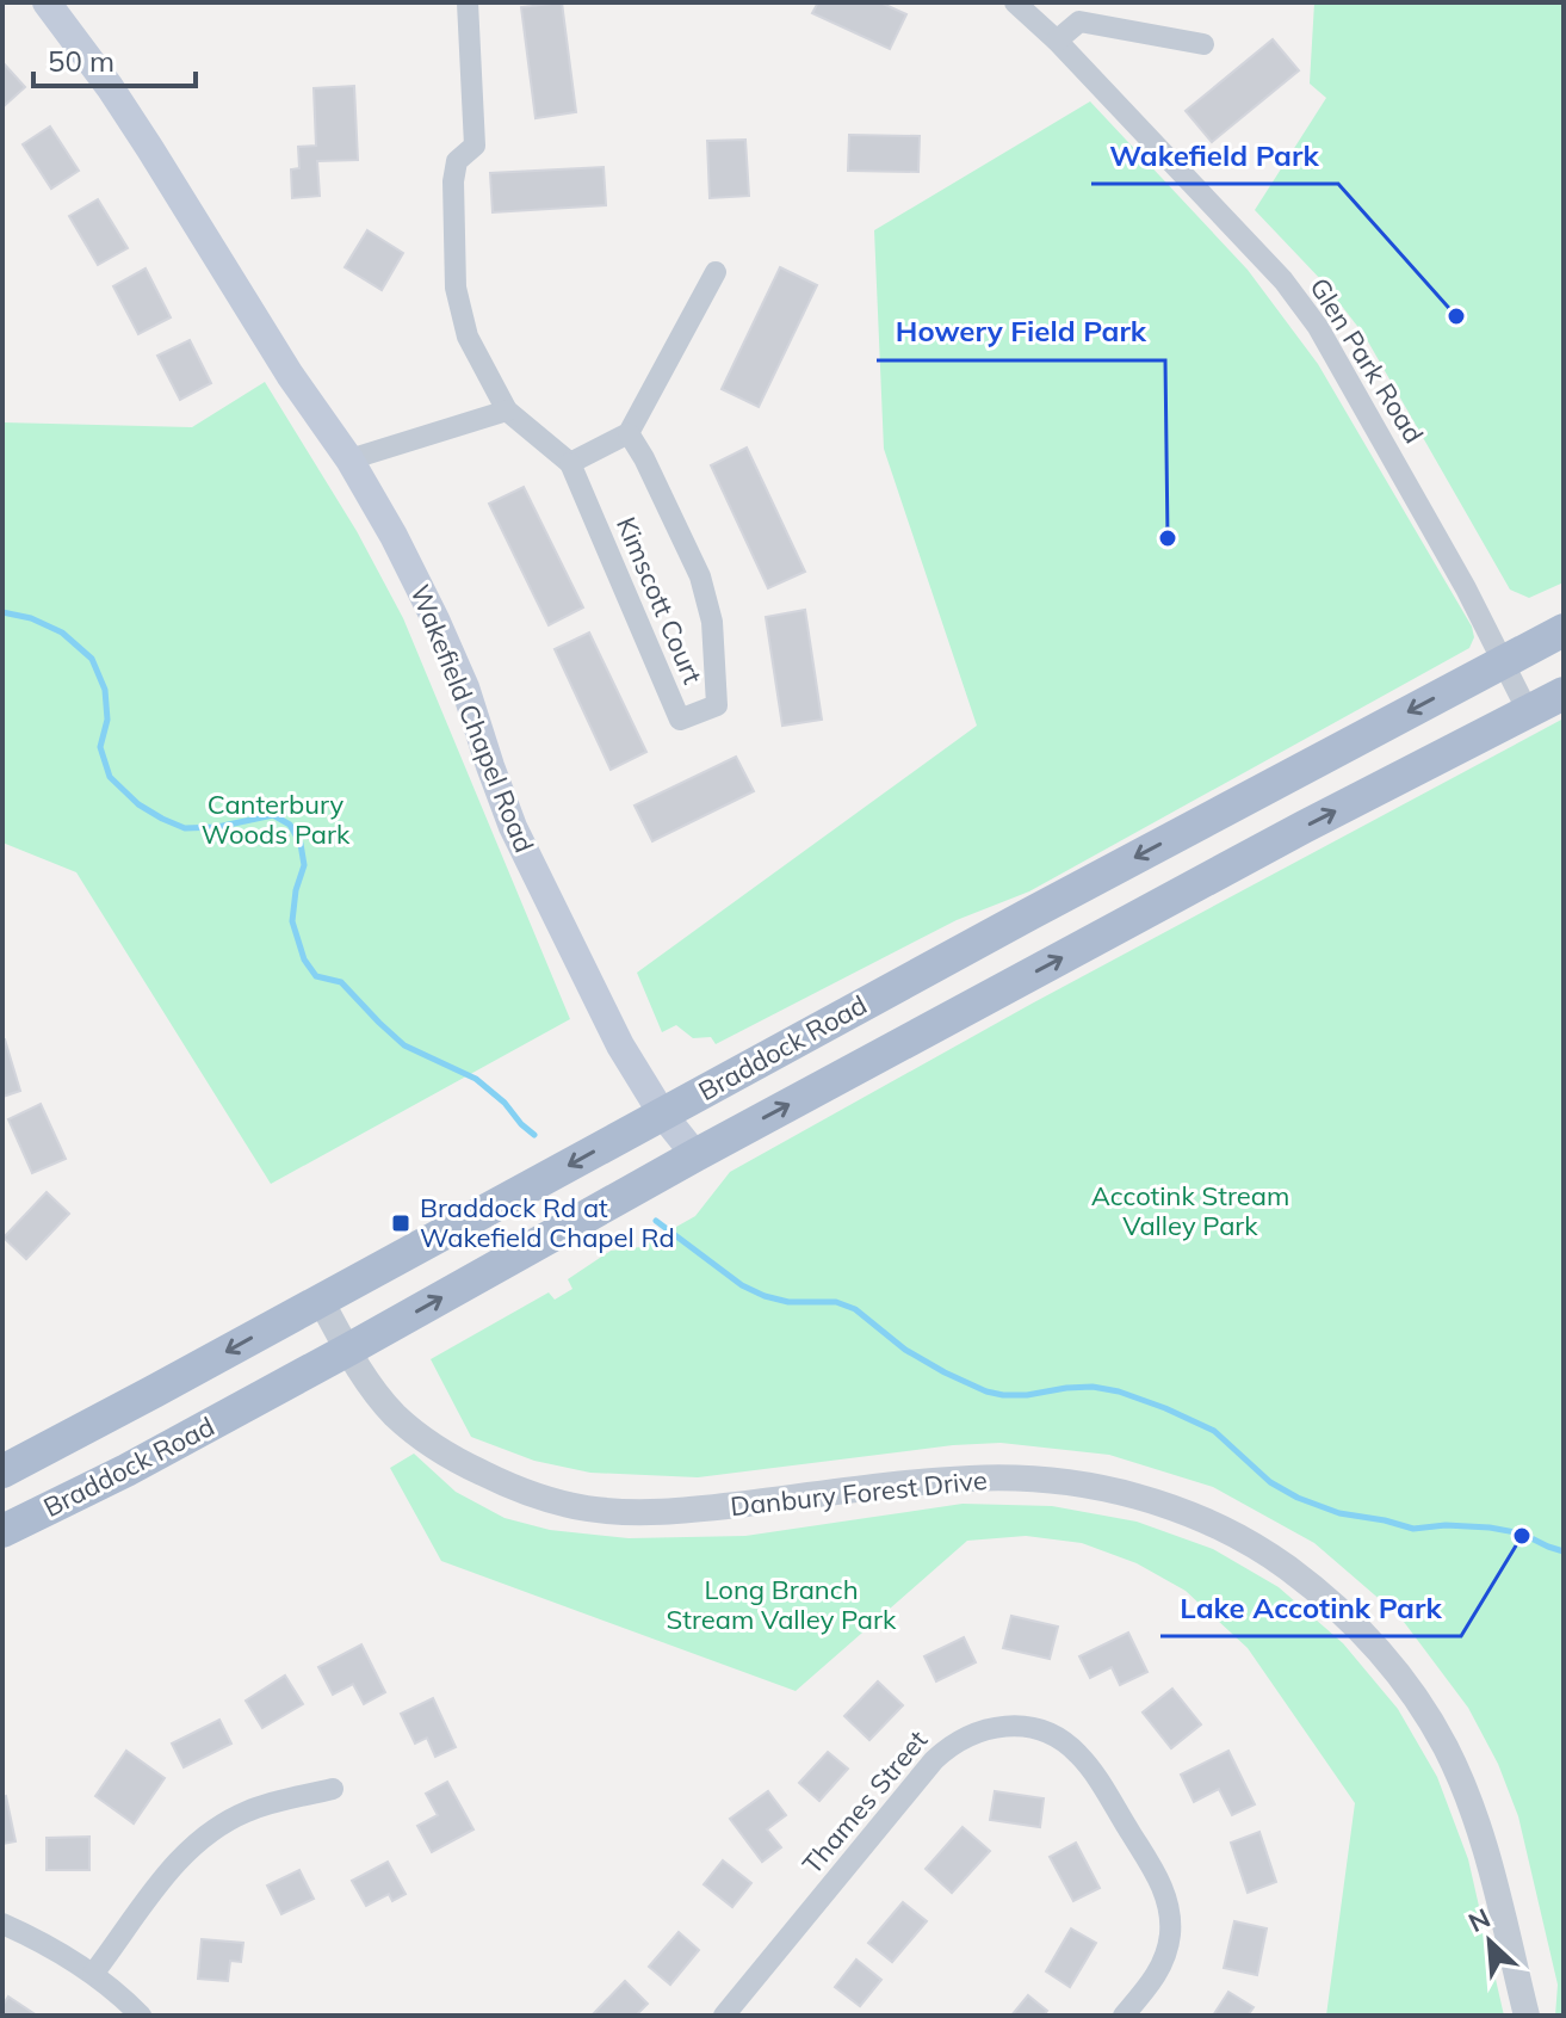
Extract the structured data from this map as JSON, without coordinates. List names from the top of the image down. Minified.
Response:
{"streets":{"main road":["Wakefield Chapel Road","Braddock Road"],"street":["Glen Park Road","Kimscott Court","Danbury Forest Drive","Thames Street"]},"crossings":[["Glen Park Road","Braddock Road"],["Wakefield Chapel Road","Braddock Road"],["Braddock Road","Danbury Forest Drive"]],"parks":["Canterbury Woods Park","Accotink Stream Valley Park","Long Branch Stream Valley Park"],"places":{"other":["Wakefield Park","Howery Field Park","Lake Accotink Park"],"transit":["Braddock Rd at Wakefield Chapel Rd"]},"scale_bar":"50 m","north":"top left"}
